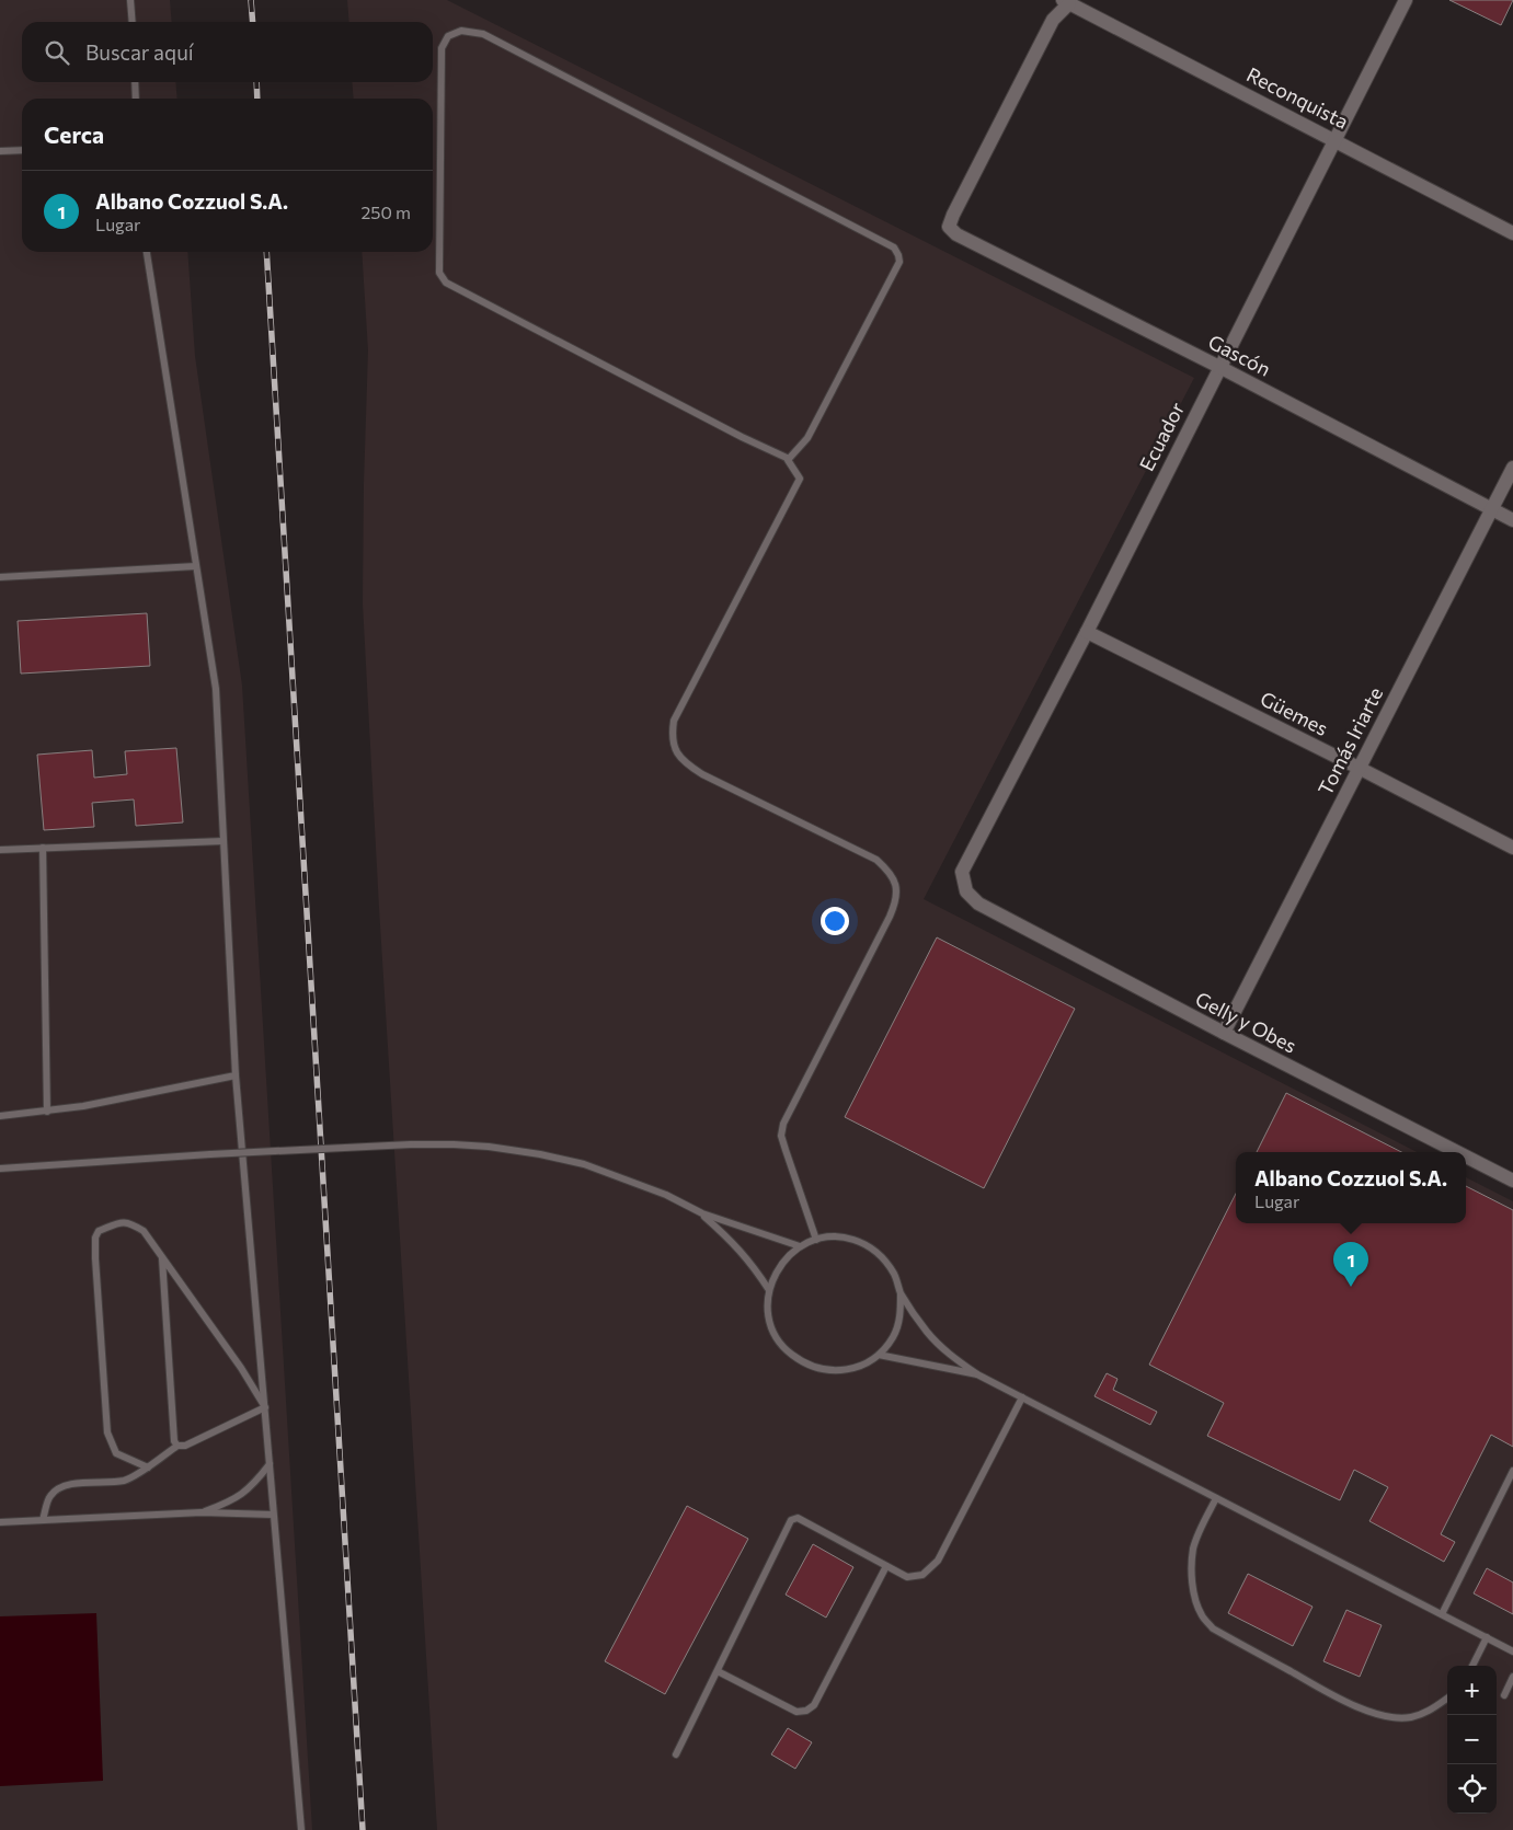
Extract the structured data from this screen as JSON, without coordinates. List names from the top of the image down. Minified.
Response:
{"streets":{"street":["Reconquista","Gascón","Ecuador","Güemes","Tomás Iriarte","Gelly y Obes"]},"crossings":[["Reconquista","Gascón"],["Reconquista","Ecuador"],["Gascón","Ecuador"],["Gascón","Tomás Iriarte"],["Ecuador","Güemes"],["Ecuador","Gelly y Obes"],["Güemes","Tomás Iriarte"],["Tomás Iriarte","Gelly y Obes"]],"page":{"search":"Buscar aquí","heading":"Cerca","list":[{"mark":"1","name":"Albano Cozzuol S.A.","note":"Lugar","value":"250 m"}],"popup":["Albano Cozzuol S.A.","Lugar"],"pins":"1","map_buttons":["+","−"]}}
